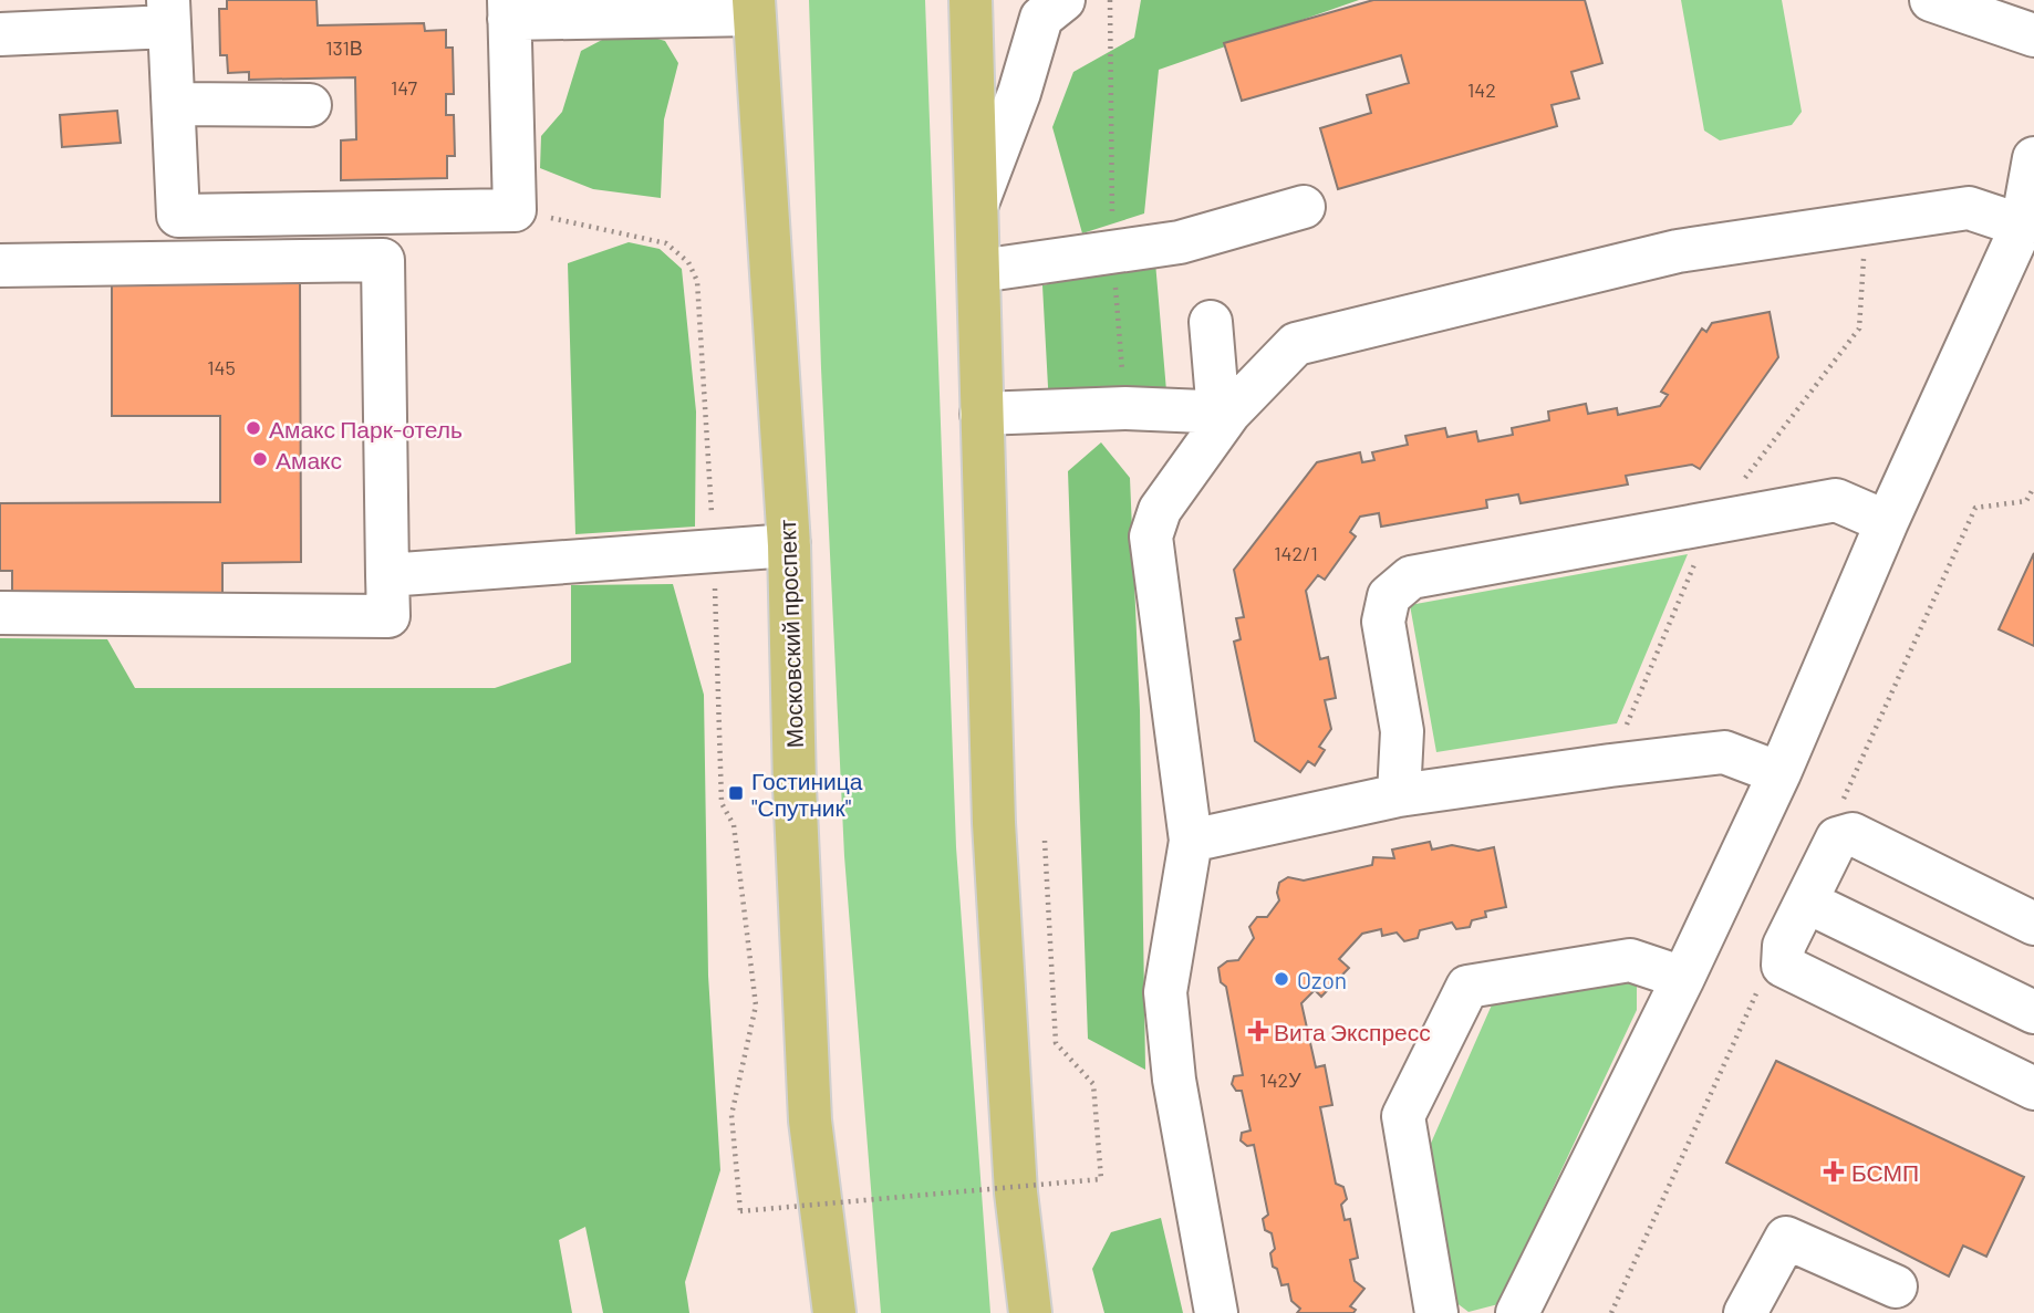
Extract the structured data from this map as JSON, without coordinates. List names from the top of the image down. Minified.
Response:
{"streets":{"main road":["Московский проспект"]},"places":{"other":["Амакс Парк-отель","Амакс","Ozon"],"transit":["Гостиница \"Спутник\""],"health":["Вита Экспресс","БСМП"]},"house_numbers":["131В","147","142","145","142/1","142У"]}
